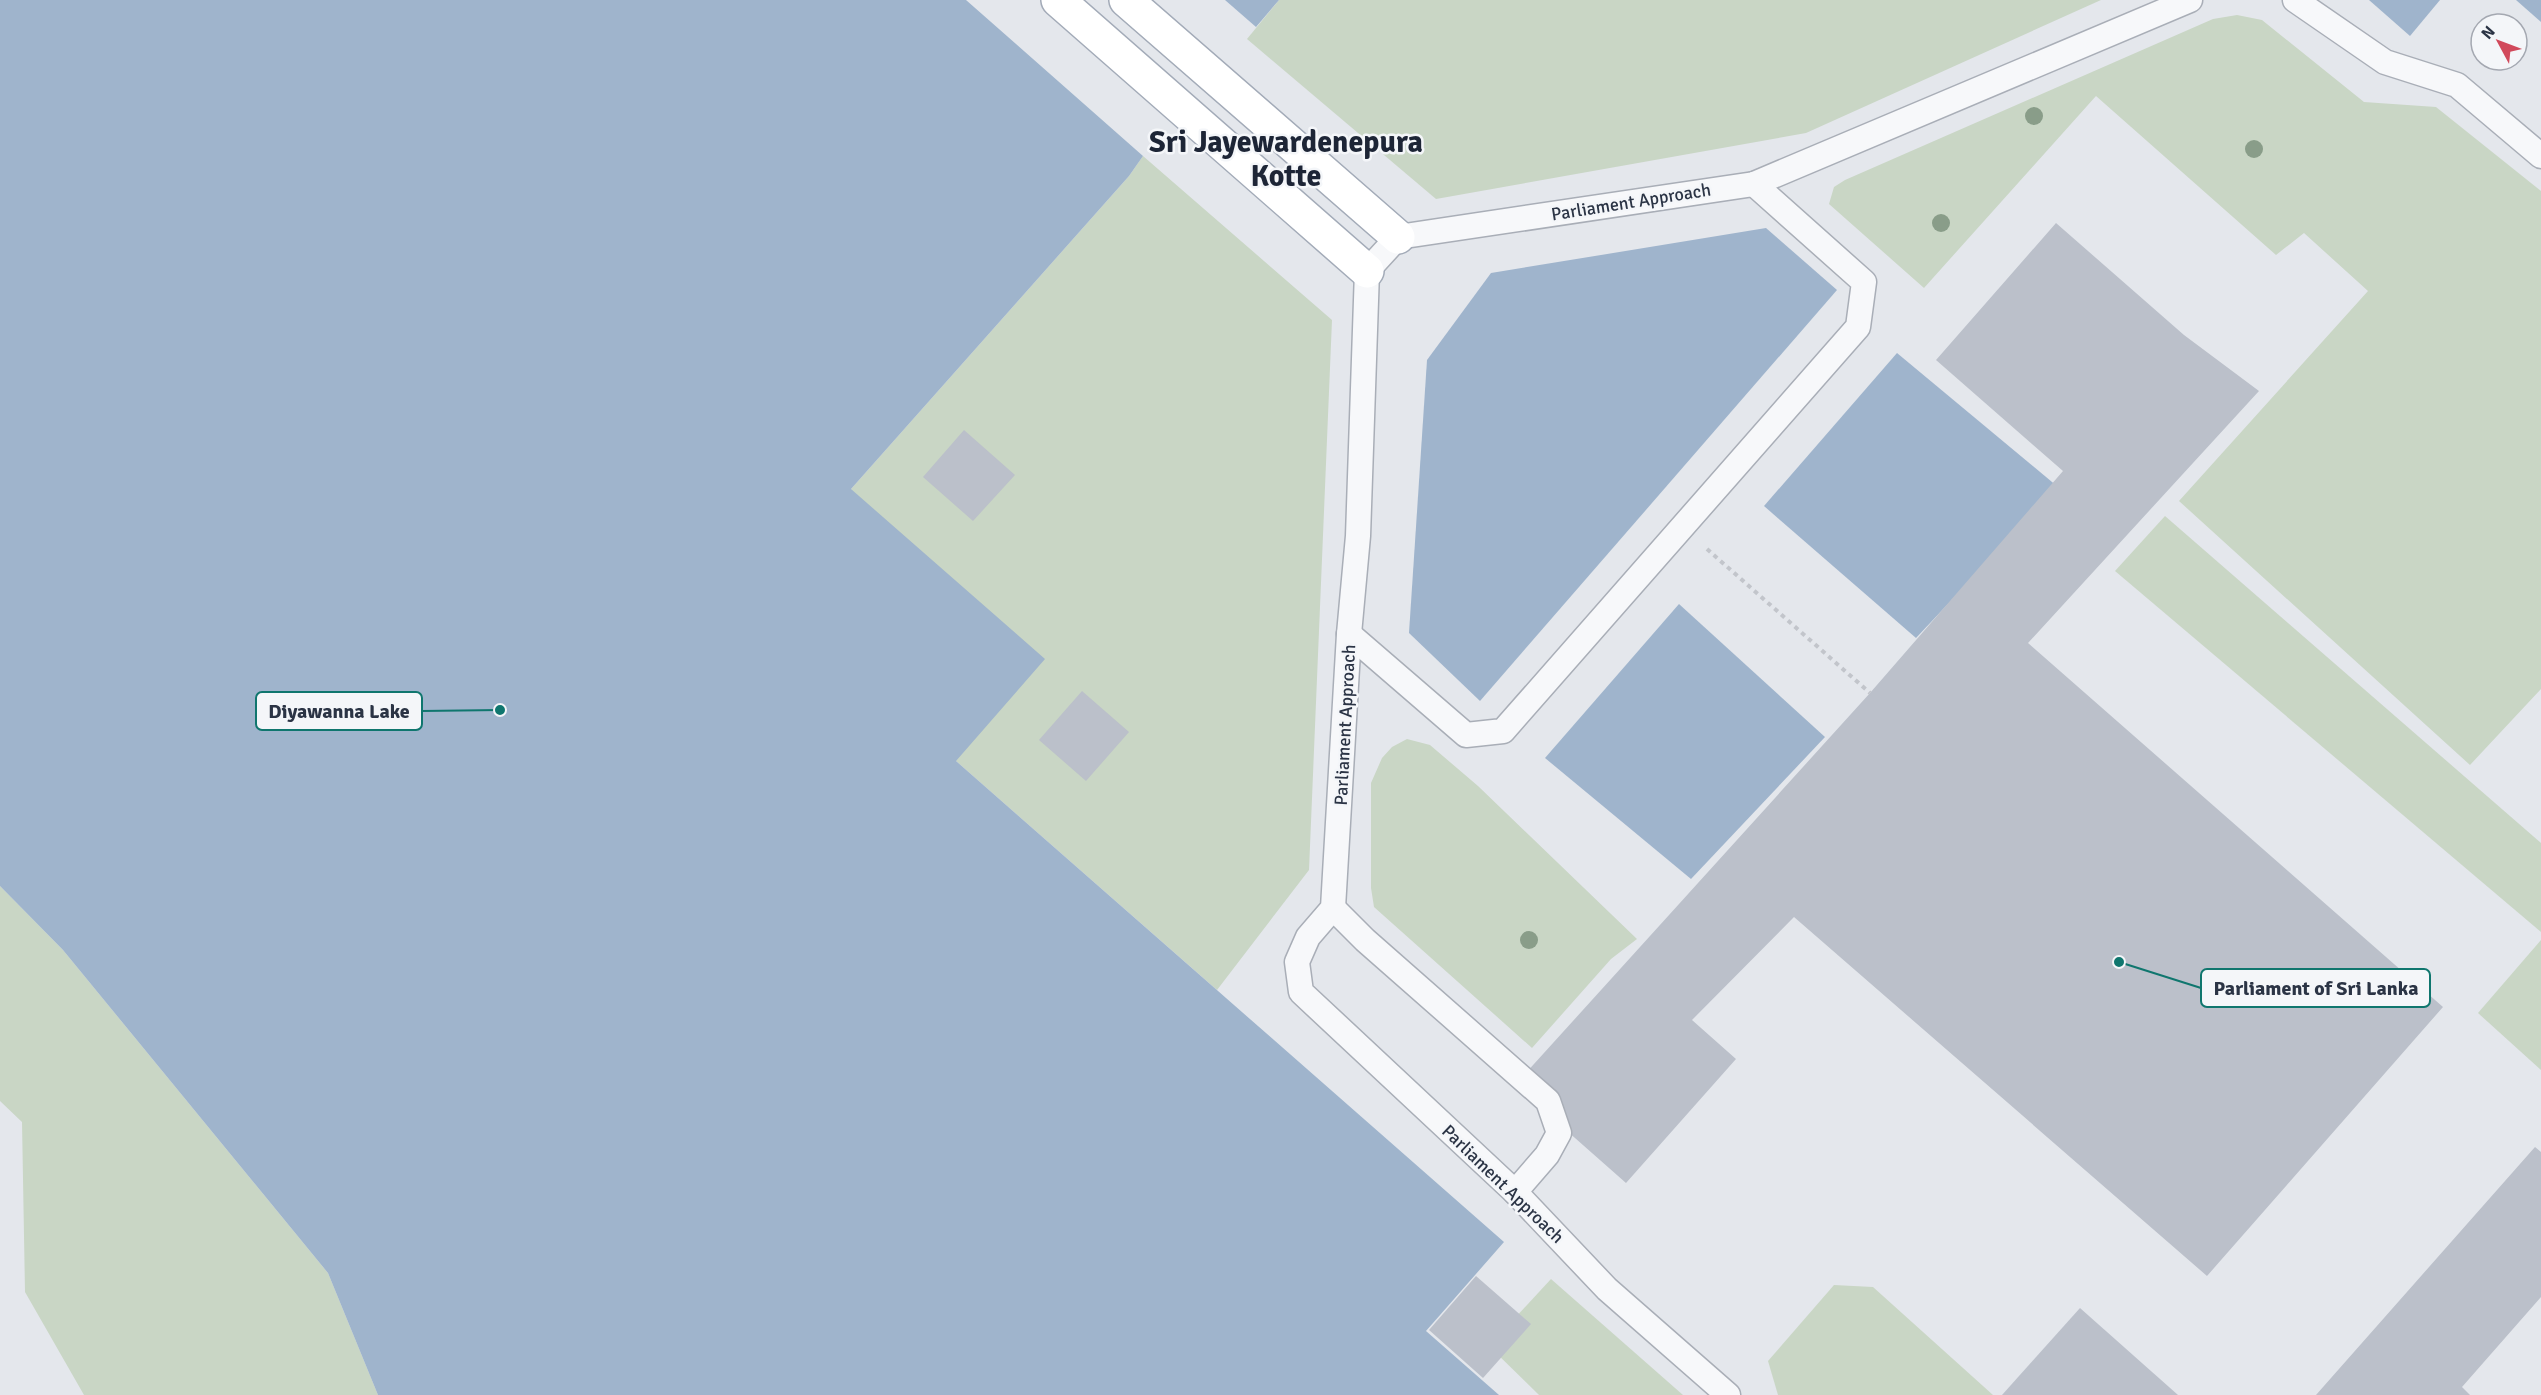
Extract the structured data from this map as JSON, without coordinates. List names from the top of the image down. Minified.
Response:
{"streets":{"lane":["Parliament Approach"]},"districts":["Sri Jayewardenepura Kotte"],"places":["Diyawanna Lake","Parliament of Sri Lanka"],"north":"top left"}
